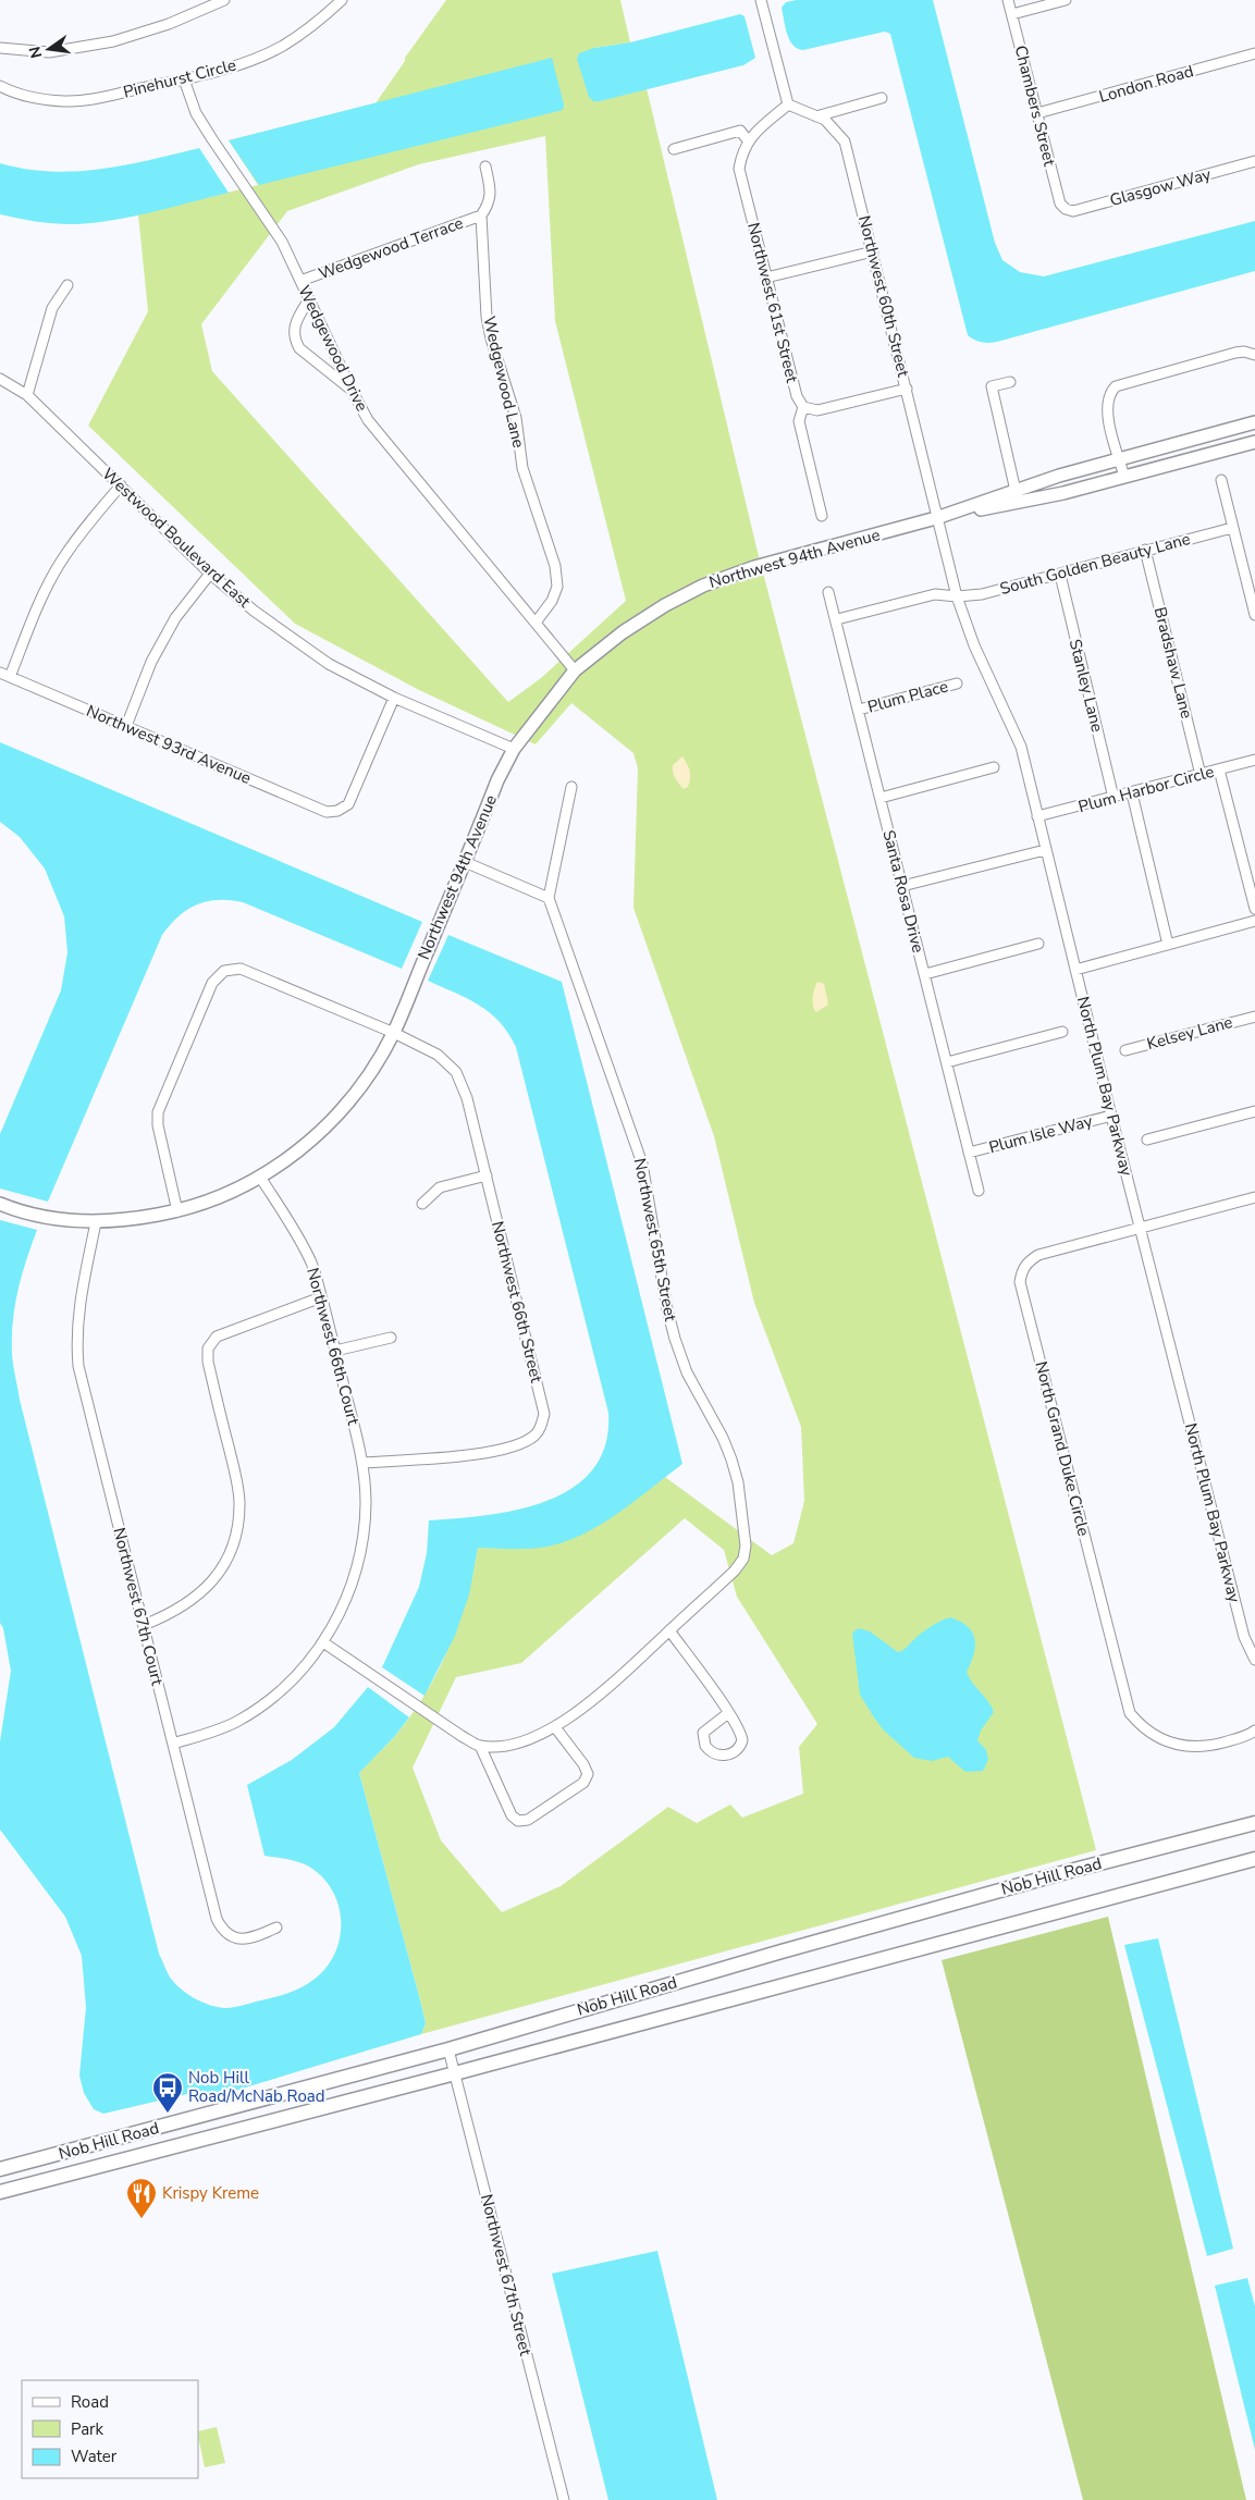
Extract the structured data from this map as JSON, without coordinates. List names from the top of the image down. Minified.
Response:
{"streets":{"main road":["Nob Hill Road"],"street":["Pinehurst Circle","London Road","Chambers Street","Glasgow Way","Wedgewood Terrace","Northwest 60th Street","Northwest 61st Street","Wedgewood Drive","Wedgewood Lane","Westwood Boulevard East","Northwest 94th Avenue","South Golden Beauty Lane","Bradshaw Lane","Stanley Lane","Plum Place","Northwest 93rd Avenue","Plum Harbor Circle","Santa Rosa Drive","Kelsey Lane","North Plum Bay Parkway","Plum Isle Way","Northwest 65th Street","Northwest 66th Street","Northwest 66th Court","North Grand Duke Circle","Northwest 67th Court","Northwest 67th Street"]},"crossings":[["Pinehurst Circle","Wedgewood Drive"],["London Road","Chambers Street"],["Chambers Street","Glasgow Way"],["Wedgewood Terrace","Wedgewood Drive"],["Wedgewood Terrace","Wedgewood Lane"],["Northwest 60th Street","Northwest 94th Avenue"],["Northwest 60th Street","North Plum Bay Parkway"],["Wedgewood Drive","Wedgewood Lane"],["Wedgewood Drive","Northwest 94th Avenue"],["Westwood Boulevard East","Northwest 94th Avenue"],["Westwood Boulevard East","Northwest 93rd Avenue"],["Northwest 94th Avenue","North Plum Bay Parkway"],["Northwest 94th Avenue","Northwest 66th Street"],["Northwest 94th Avenue","Northwest 66th Court"],["Northwest 94th Avenue","Northwest 67th Court"],["South Golden Beauty Lane","Bradshaw Lane"],["South Golden Beauty Lane","Stanley Lane"],["South Golden Beauty Lane","Santa Rosa Drive"],["South Golden Beauty Lane","North Plum Bay Parkway"],["Bradshaw Lane","Plum Harbor Circle"],["Stanley Lane","Plum Harbor Circle"],["Plum Place","Santa Rosa Drive"],["Plum Harbor Circle","North Plum Bay Parkway"],["Santa Rosa Drive","Plum Isle Way"],["North Plum Bay Parkway","Plum Isle Way"],["North Plum Bay Parkway","North Grand Duke Circle"],["Northwest 66th Street","Northwest 66th Court"],["Northwest 66th Court","Northwest 67th Court"],["Nob Hill Road","Northwest 67th Street"]],"places":{"bus stop":["Nob Hill Road/McNab Road"],"restaurant":["Krispy Kreme"]},"legend":["Road","Park","Water"],"north":"left"}
